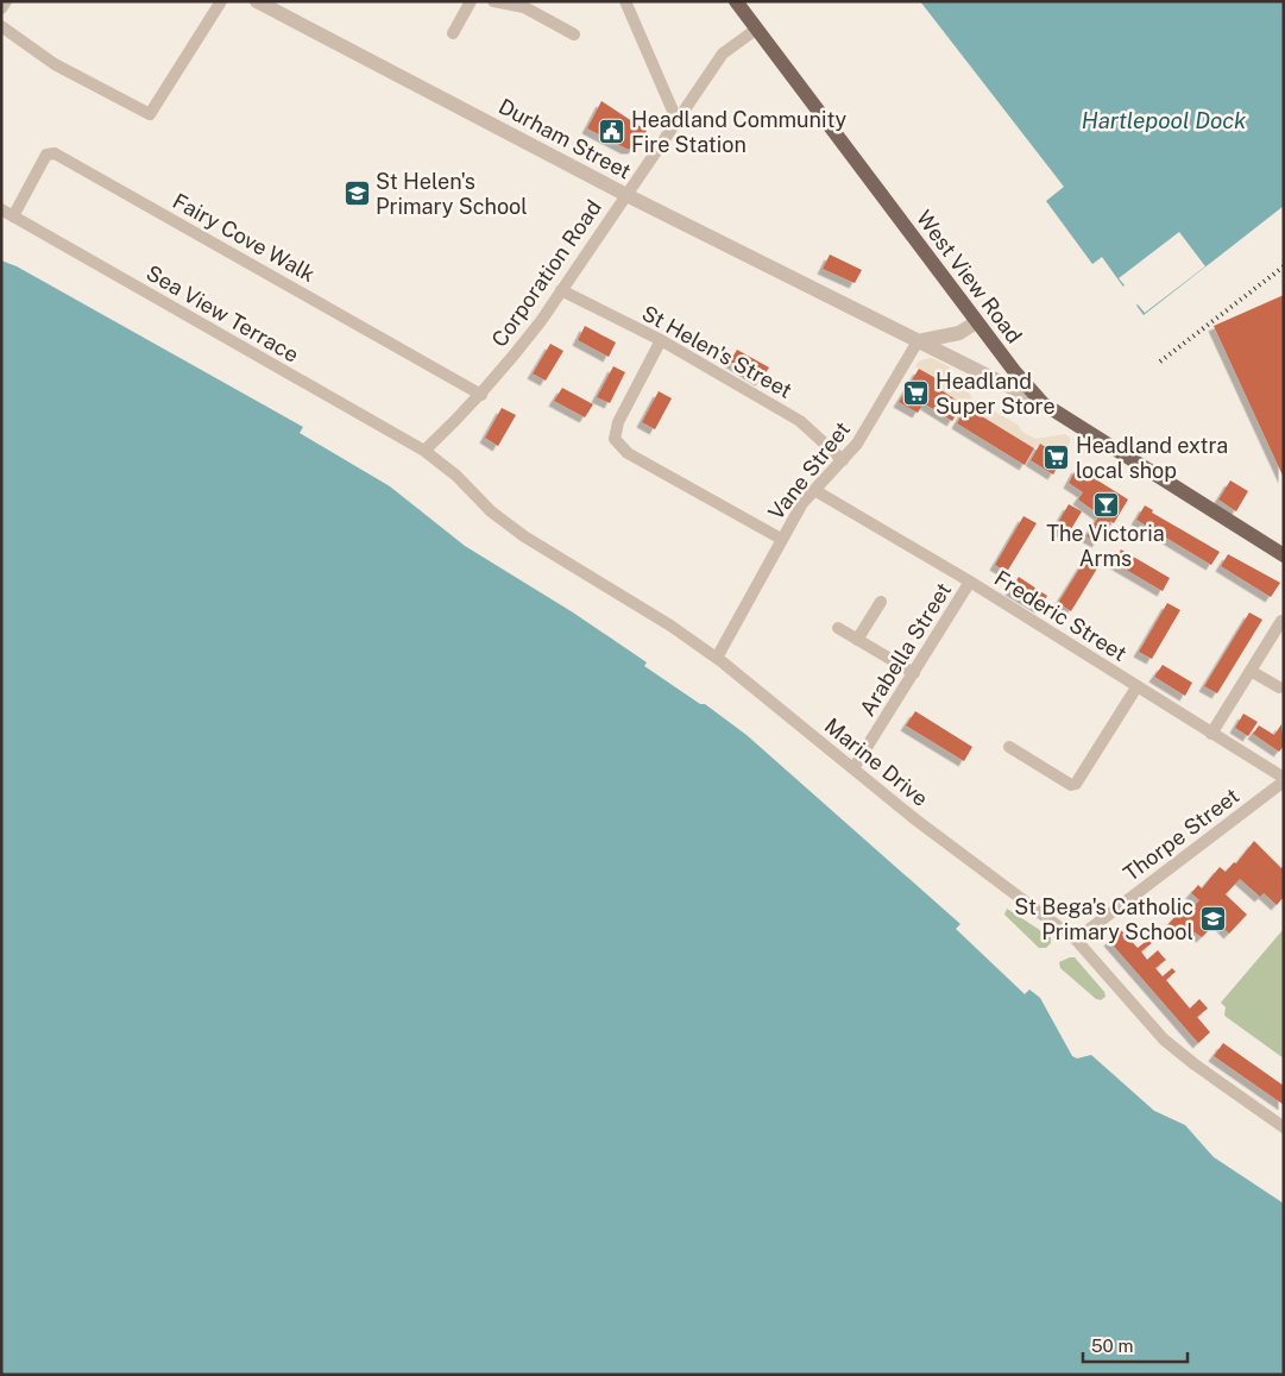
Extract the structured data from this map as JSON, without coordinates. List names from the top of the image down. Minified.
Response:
{"streets":{"main road":["West View Road"],"street":["Durham Street","Fairy Cove Walk","Corporation Road","Sea View Terrace","St Helen's Street","Vane Street","Frederic Street","Arabella Street","Marine Drive","Thorpe Street"]},"crossings":[["Durham Street","Corporation Road"],["Durham Street","West View Road"],["Durham Street","Vane Street"],["Fairy Cove Walk","Corporation Road"],["Fairy Cove Walk","Sea View Terrace"],["Corporation Road","West View Road"],["Corporation Road","Sea View Terrace"],["Corporation Road","St Helen's Street"],["Corporation Road","Marine Drive"],["Sea View Terrace","Marine Drive"],["St Helen's Street","Vane Street"],["Vane Street","Frederic Street"],["Vane Street","Marine Drive"],["Frederic Street","Arabella Street"],["Frederic Street","Thorpe Street"],["Arabella Street","Marine Drive"],["Marine Drive","Thorpe Street"]],"water":["Hartlepool Dock"],"places":{"public building":["Headland Community Fire Station"],"school or university":["St Helen's Primary School","St Bega's Catholic Primary School"],"supermarket":["Headland Super Store","Headland extra local shop"],"bar":["The Victoria Arms"]},"scale_bar":"50 m"}
